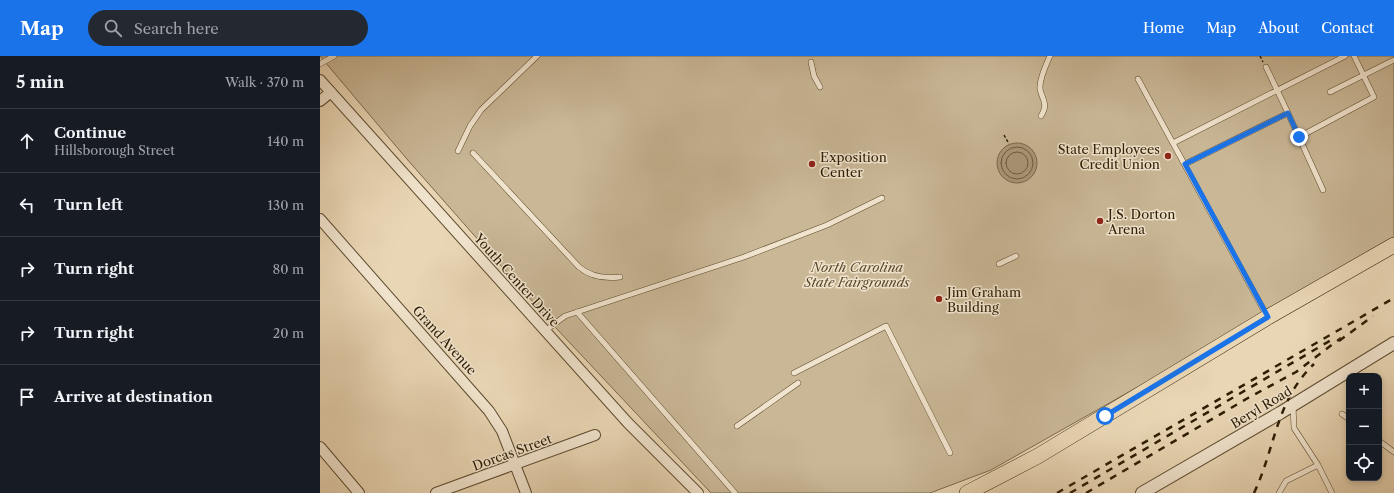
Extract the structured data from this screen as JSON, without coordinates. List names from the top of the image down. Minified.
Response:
{"streets":{"street":["Youth Center Drive","Grand Avenue","Beryl Road","Dorcas Street"]},"crossings":[["Grand Avenue","Dorcas Street"]],"parks":["North Carolina State Fairgrounds"],"places":["State Employees Credit Union","Exposition Center","J.S. Dorton Arena","Jim Graham Building"],"page":{"header":"Map","search":"Search here","nav":["Home","Map","About","Contact"],"heading":["5 min","Walk · 370 m"],"list":[["Continue","Hillsborough Street","140 m"],["Turn left","130 m"],["Turn right","80 m"],["Turn right","20 m"],"Arrive at destination"],"map_buttons":["+","−"]}}
